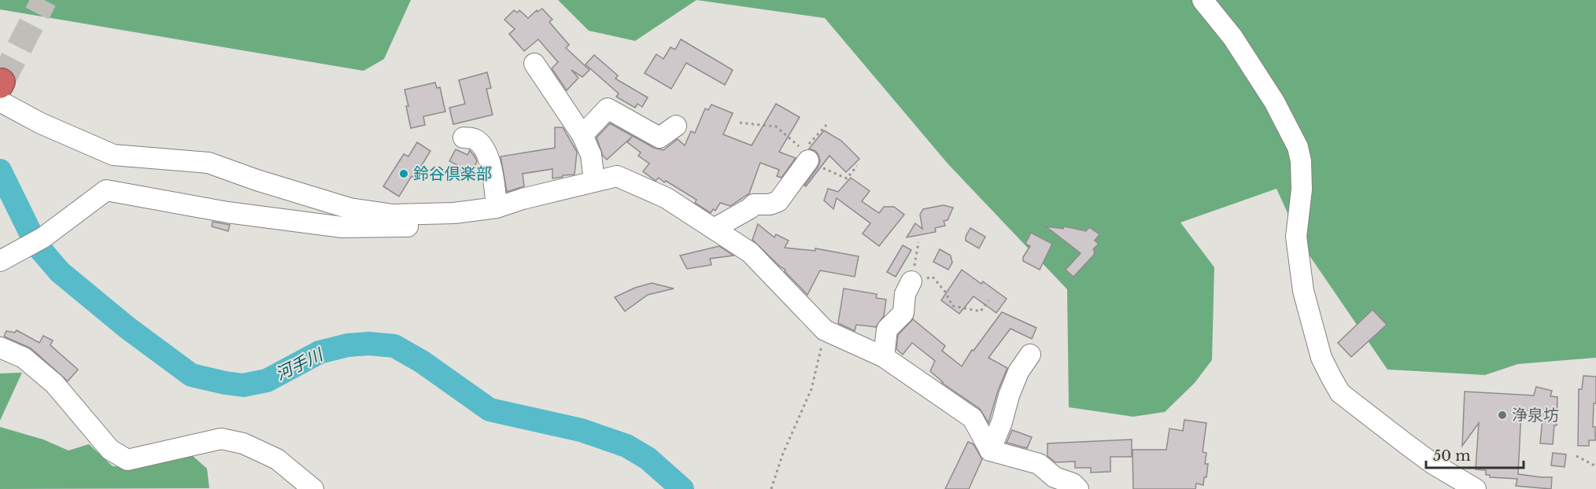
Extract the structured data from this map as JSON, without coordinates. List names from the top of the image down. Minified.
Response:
{"water":["河手川"],"places":["鈴谷倶楽部","浄泉坊"],"scale_bar":"50 m"}
